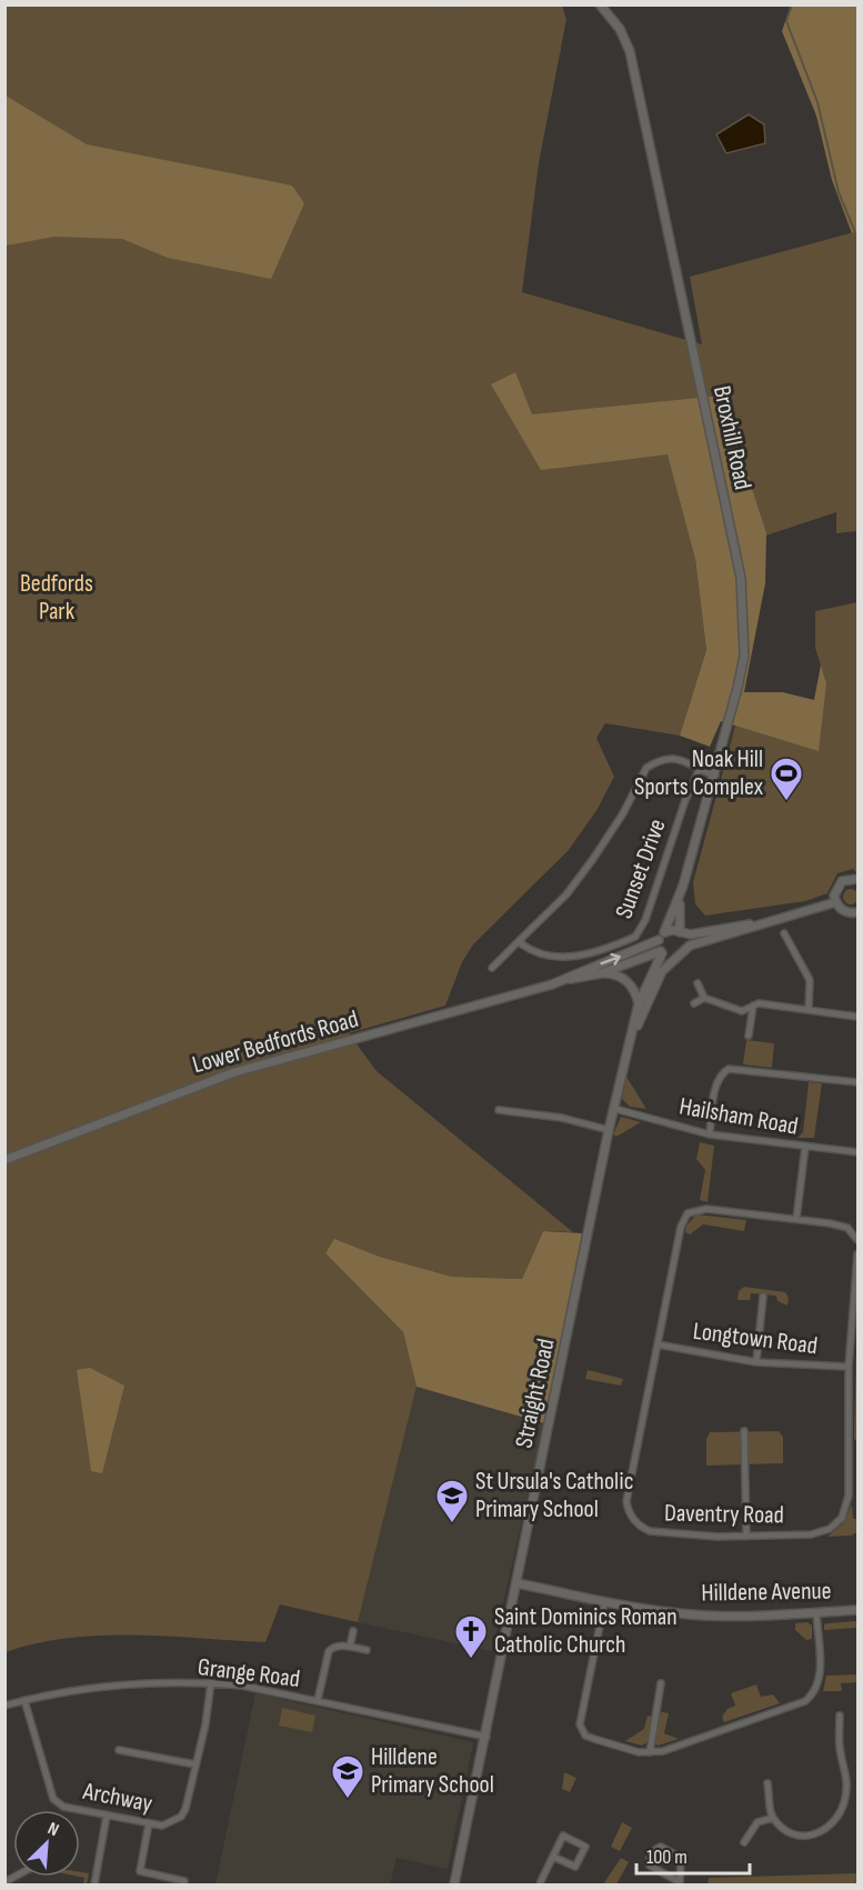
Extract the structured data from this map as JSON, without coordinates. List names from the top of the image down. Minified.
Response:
{"streets":{"street":["Broxhill Road","Sunset Drive","Lower Bedfords Road","Hailsham Road","Longtown Road","Straight Road","Daventry Road","Hilldene Avenue","Grange Road","Archway"]},"crossings":[["Broxhill Road","Sunset Drive"],["Broxhill Road","Lower Bedfords Road"],["Broxhill Road","Straight Road"],["Lower Bedfords Road","Straight Road"],["Hailsham Road","Straight Road"],["Longtown Road","Daventry Road"],["Straight Road","Hilldene Avenue"],["Straight Road","Grange Road"],["Grange Road","Archway"]],"parks":["Bedfords Park"],"places":{"sports":["Noak Hill Sports Complex"],"school or university":["St Ursula's Catholic Primary School","Hilldene Primary School"],"church":["Saint Dominics Roman Catholic Church"]},"scale_bar":"100 m","north":"top right"}
